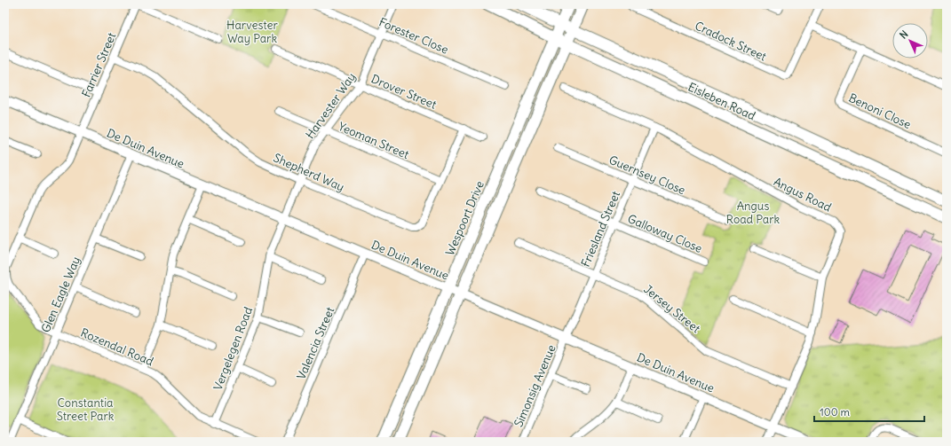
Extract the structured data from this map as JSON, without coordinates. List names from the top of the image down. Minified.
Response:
{"streets":{"main road":["Eisleben Road","Wespoort Drive"],"street":["Forester Close","Cradock Street","Farrier Street","Drover Street","Harvester Way","Benoni Close","Yeoman Street","De Duin Avenue","Shepherd Way","Guernsey Close","Angus Road","Friesland Street","Galloway Close","Glen Eagle Way","Jersey Street","Valencia Street","Rozendal Road","Vergelegen Road","Simonsig Avenue"]},"crossings":[["Forester Close","Harvester Way"],["Farrier Street","De Duin Avenue"],["Farrier Street","Shepherd Way"],["Farrier Street","Rozendal Road"],["Drover Street","Harvester Way"],["Drover Street","Shepherd Way"],["Eisleben Road","Wespoort Drive"],["Harvester Way","Yeoman Street"],["Harvester Way","De Duin Avenue"],["Harvester Way","Shepherd Way"],["Harvester Way","Vergelegen Road"],["Yeoman Street","Shepherd Way"],["De Duin Avenue","Angus Road"],["De Duin Avenue","Wespoort Drive"],["De Duin Avenue","Friesland Street"],["De Duin Avenue","Glen Eagle Way"],["De Duin Avenue","Valencia Street"],["De Duin Avenue","Vergelegen Road"],["De Duin Avenue","Simonsig Avenue"],["Guernsey Close","Friesland Street"],["Angus Road","Friesland Street"],["Angus Road","Jersey Street"],["Friesland Street","Galloway Close"],["Friesland Street","Jersey Street"],["Friesland Street","Simonsig Avenue"],["Glen Eagle Way","Rozendal Road"],["Rozendal Road","Vergelegen Road"]],"parks":["Harvester Way Park","Angus Road Park","Constantia Street Park"],"scale_bar":"100 m","north":"top left"}
